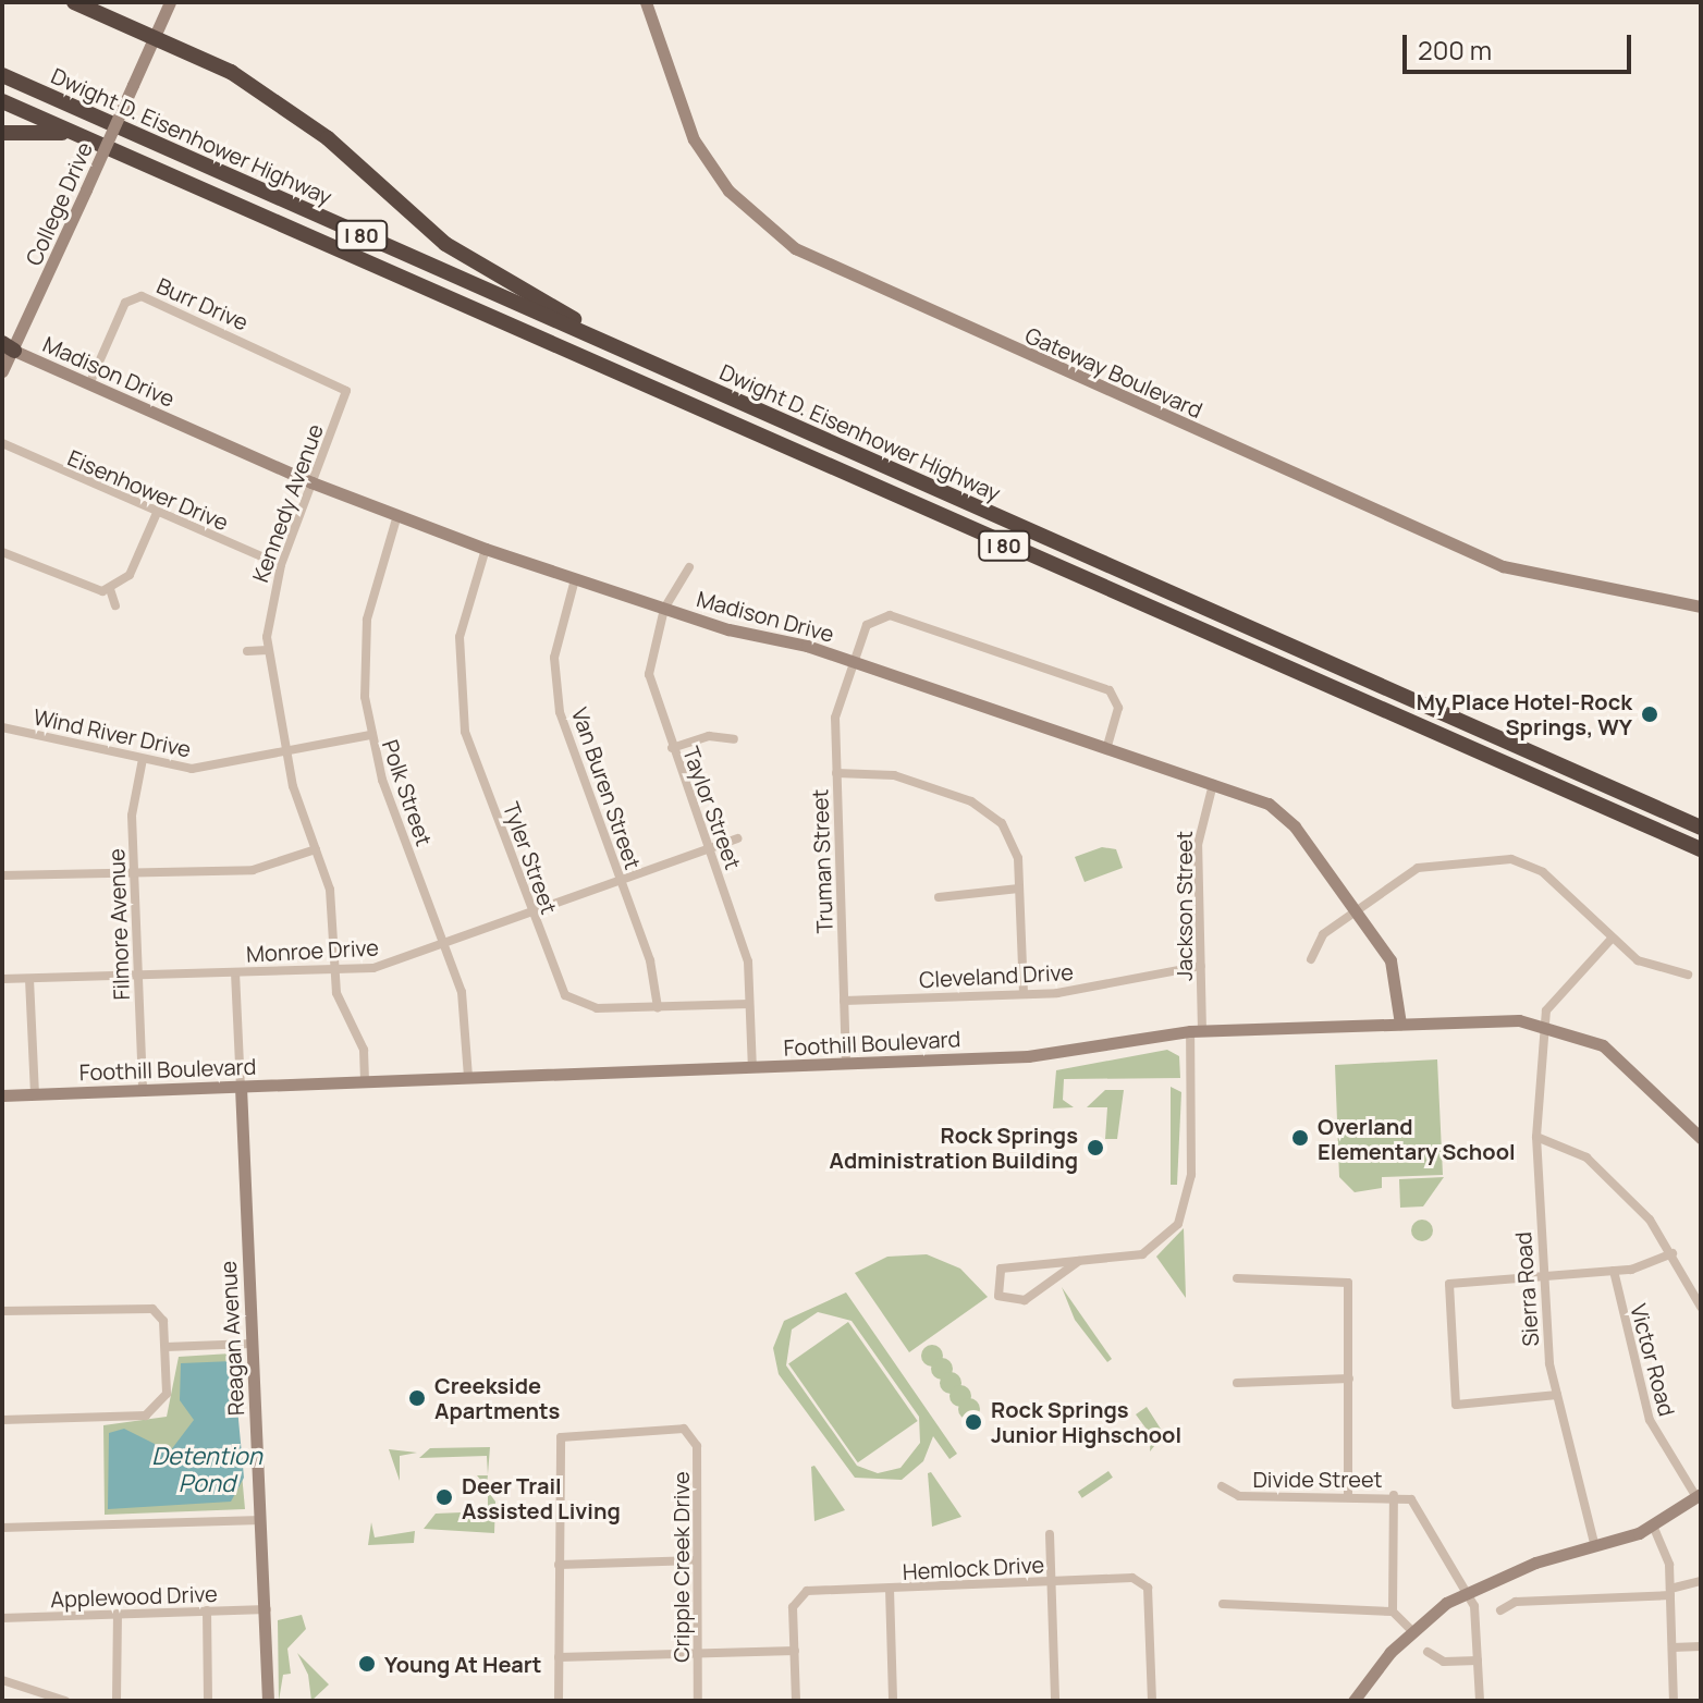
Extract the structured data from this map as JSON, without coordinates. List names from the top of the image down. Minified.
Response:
{"streets":{"highway":["Dwight D. Eisenhower Highway","I 80"],"main road":["College Drive","Madison Drive","Gateway Boulevard","Foothill Boulevard","Reagan Avenue"],"street":["Burr Drive","Eisenhower Drive","Kennedy Avenue","Wind River Drive","Van Buren Street","Polk Street","Taylor Street","Tyler Street","Truman Street","Jackson Street","Filmore Avenue","Monroe Drive","Cleveland Drive","Sierra Road","Victor Road","Divide Street","Cripple Creek Drive","Hemlock Drive","Applewood Drive"]},"crossings":[["Dwight D. Eisenhower Highway","I 80"],["College Drive","I 80"],["College Drive","Madison Drive"],["Burr Drive","Madison Drive"],["Burr Drive","Kennedy Avenue"],["Madison Drive","Kennedy Avenue"],["Madison Drive","Van Buren Street"],["Madison Drive","Polk Street"],["Madison Drive","Taylor Street"],["Madison Drive","Tyler Street"],["Madison Drive","Truman Street"],["Madison Drive","Jackson Street"],["Madison Drive","Foothill Boulevard"],["Eisenhower Drive","Kennedy Avenue"],["Kennedy Avenue","Wind River Drive"],["Kennedy Avenue","Monroe Drive"],["Kennedy Avenue","Foothill Boulevard"],["Wind River Drive","Polk Street"],["Wind River Drive","Filmore Avenue"],["Van Buren Street","Tyler Street"],["Van Buren Street","Monroe Drive"],["Polk Street","Monroe Drive"],["Polk Street","Foothill Boulevard"],["Taylor Street","Tyler Street"],["Taylor Street","Monroe Drive"],["Taylor Street","Foothill Boulevard"],["Tyler Street","Monroe Drive"],["Truman Street","Cleveland Drive"],["Truman Street","Foothill Boulevard"],["Jackson Street","Cleveland Drive"],["Jackson Street","Foothill Boulevard"],["Filmore Avenue","Monroe Drive"],["Filmore Avenue","Foothill Boulevard"],["Monroe Drive","Reagan Avenue"],["Foothill Boulevard","Sierra Road"],["Foothill Boulevard","Reagan Avenue"],["Reagan Avenue","Applewood Drive"]],"water":["Detention Pond"],"places":["My Place Hotel-Rock Springs, WY","Overland Elementary School","Rock Springs Administration Building","Creekside Apartments","Rock Springs Junior Highschool","Deer Trail Assisted Living","Young At Heart"],"scale_bar":"200 m"}
